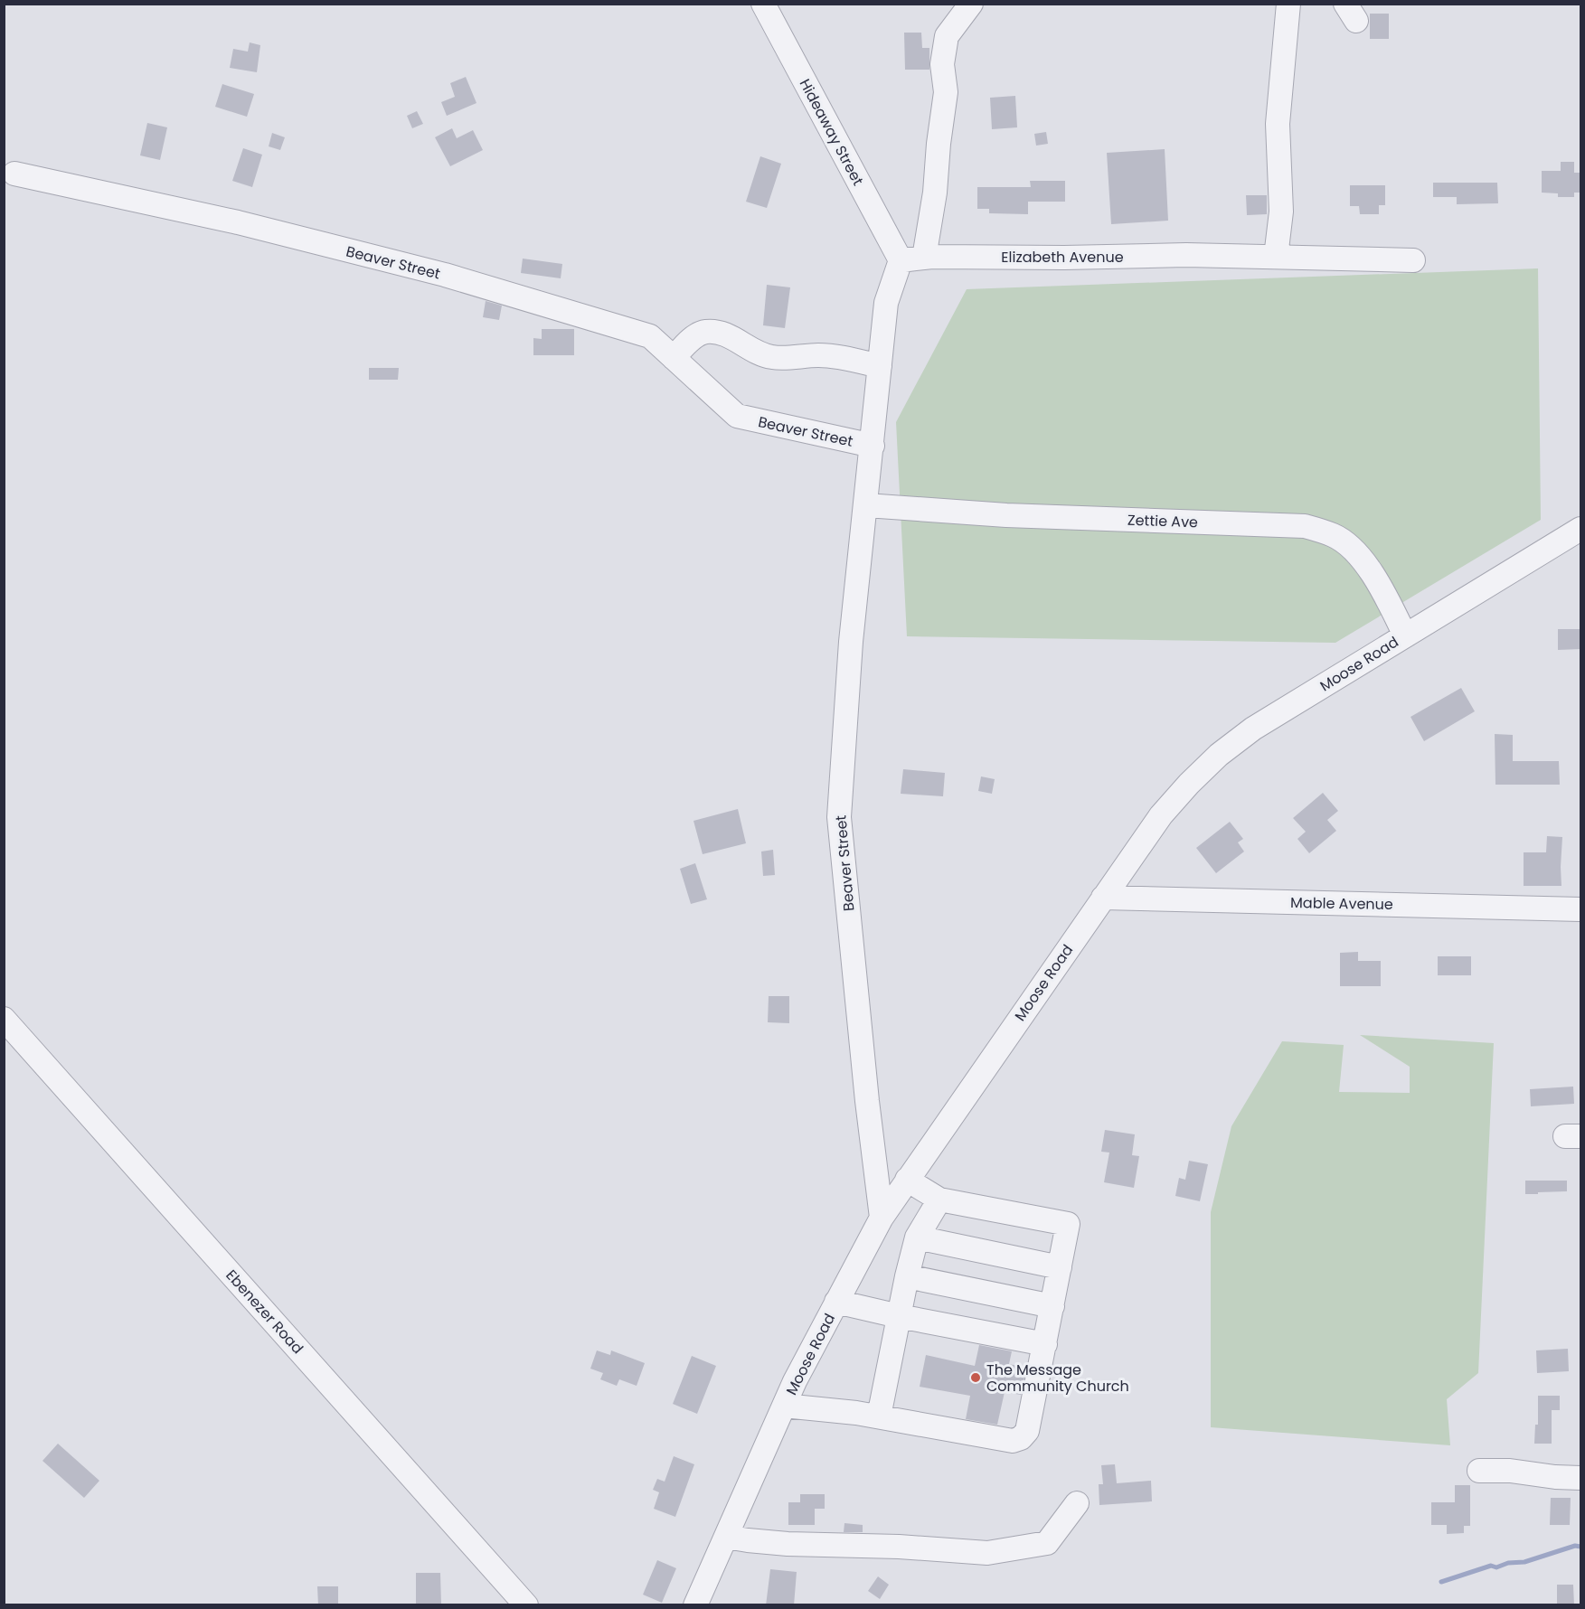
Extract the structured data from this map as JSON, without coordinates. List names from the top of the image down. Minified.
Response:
{"streets":{"street":["Hideaway Street","Elizabeth Avenue","Beaver Street","Zettie Ave","Moose Road","Mable Avenue","Ebenezer Road"]},"crossings":[["Hideaway Street","Elizabeth Avenue"],["Beaver Street","Zettie Ave"],["Beaver Street","Moose Road"],["Zettie Ave","Moose Road"],["Moose Road","Mable Avenue"]],"places":["The Message Community Church"]}
